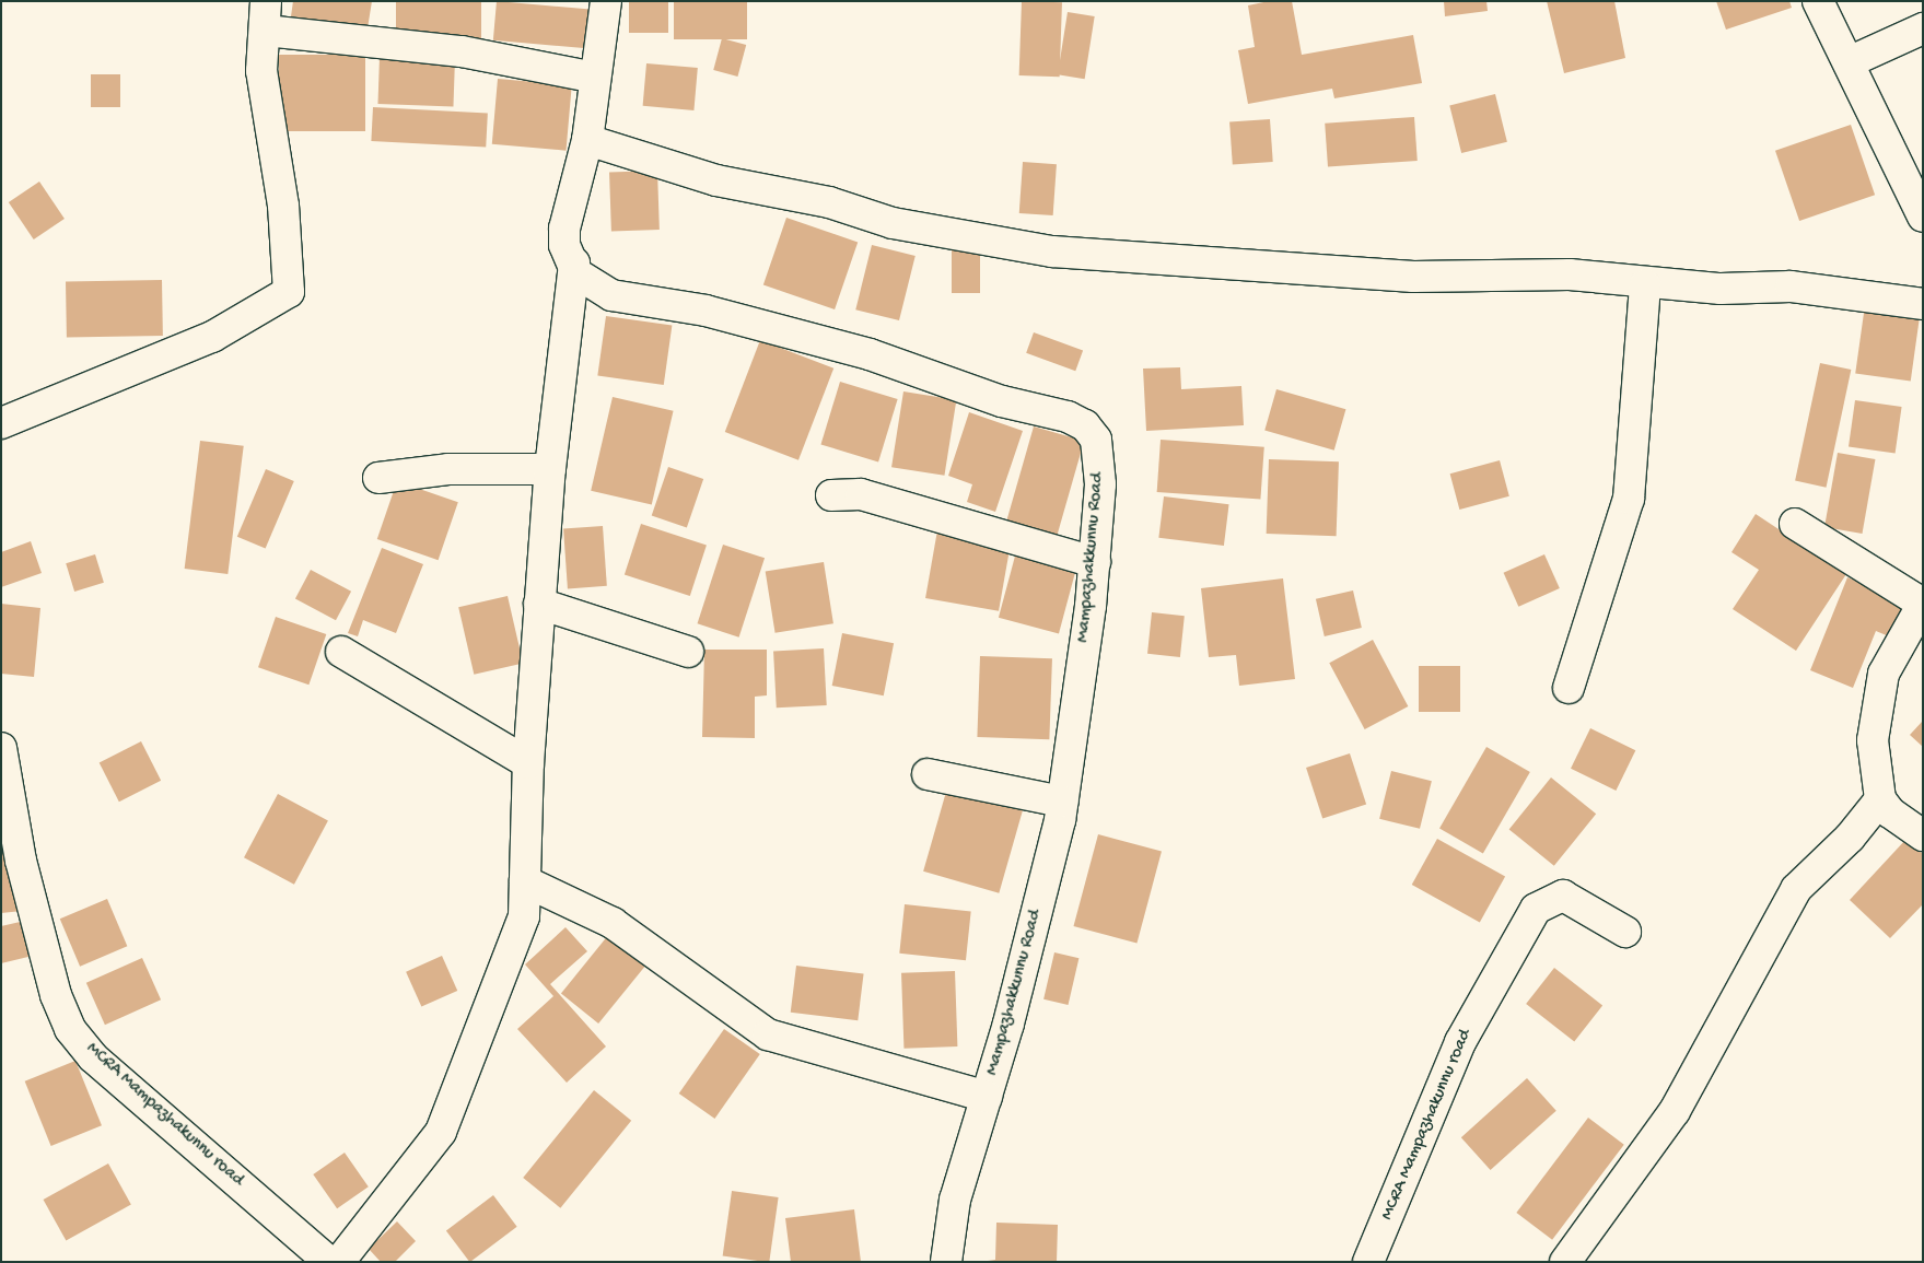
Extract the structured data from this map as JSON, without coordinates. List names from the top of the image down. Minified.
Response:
{"streets":{"street":["Mampazhakkunnu Road","MCRA Mampazhakunnu road"]}}
